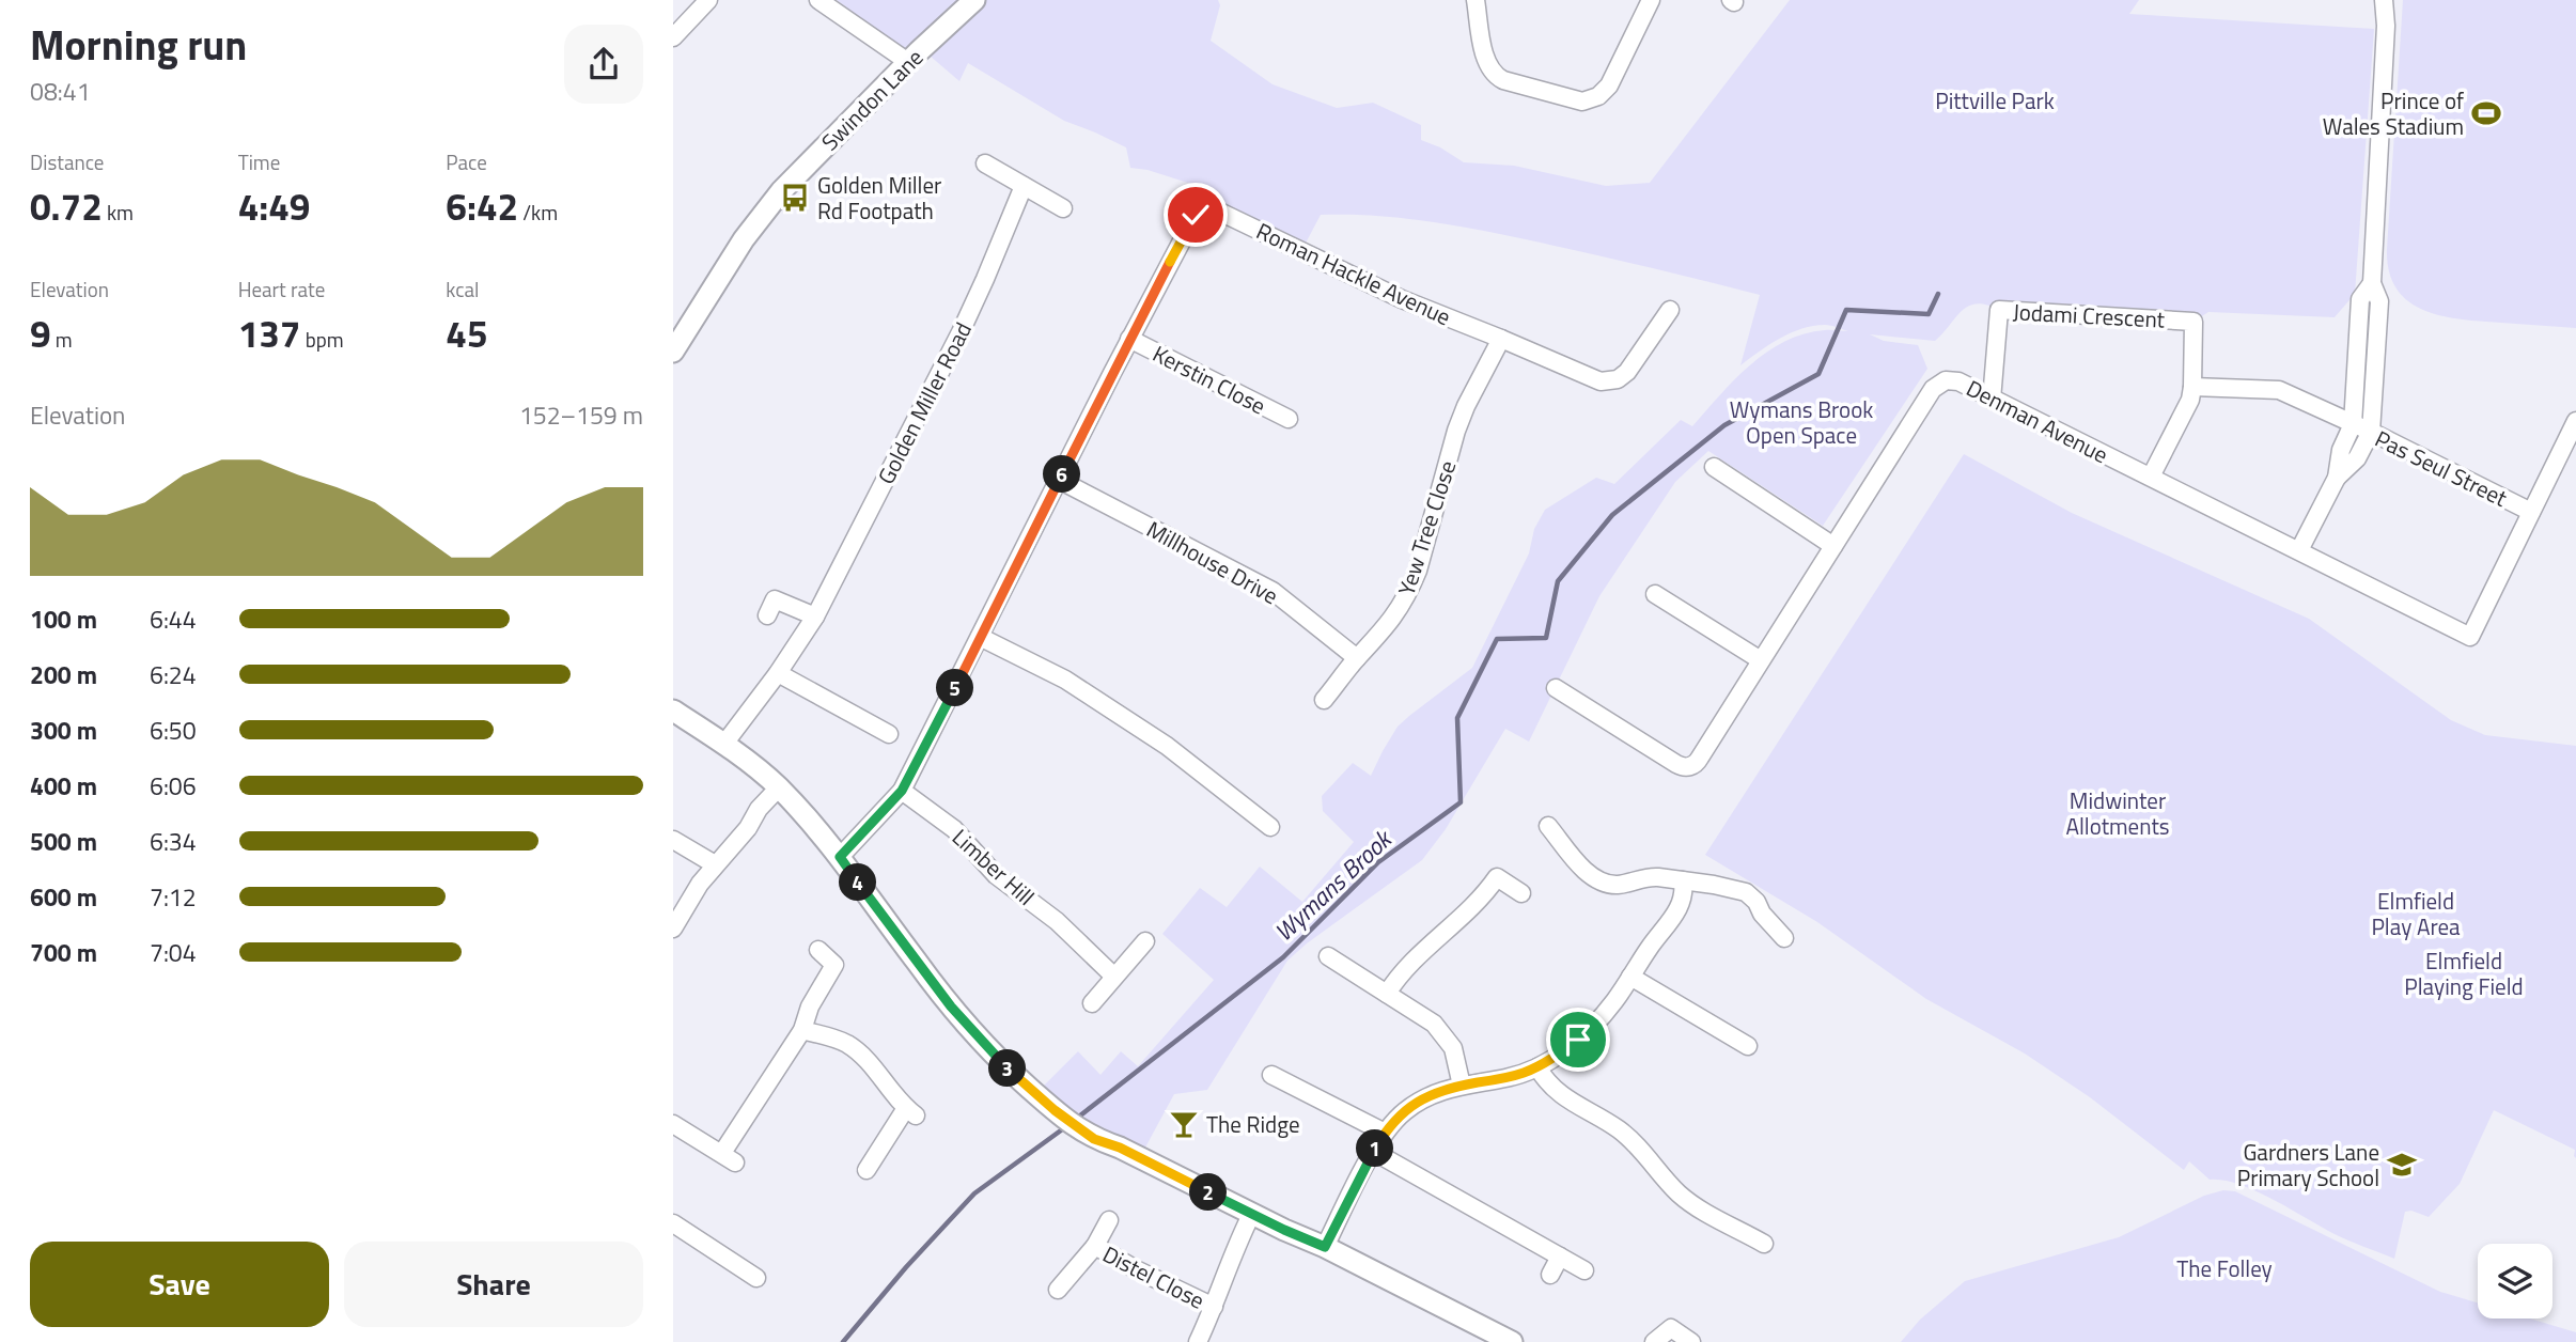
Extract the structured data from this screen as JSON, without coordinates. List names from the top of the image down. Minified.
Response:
{"streets":{"street":["Swindon Lane","Roman Hackle Avenue","Jodami Crescent","Kerstin Close","Golden Miller Road","Denman Avenue","Pas Seul Street","Yew Tree Close","Millhouse Drive","Limber Hill","Distel Close"]},"crossings":[["Roman Hackle Avenue","Kerstin Close"],["Roman Hackle Avenue","Yew Tree Close"],["Roman Hackle Avenue","Millhouse Drive"],["Roman Hackle Avenue","Limber Hill"],["Jodami Crescent","Denman Avenue"],["Jodami Crescent","Pas Seul Street"],["Denman Avenue","Pas Seul Street"],["Yew Tree Close","Millhouse Drive"]],"water":["Wymans Brook"],"parks":["Pittville Park","Wymans Brook Open Space","Midwinter Allotments","Elmfield Play Area","Elmfield Playing Field","The Folley"],"places":{"sports":["Prince of Wales Stadium"],"bus stop":["Golden Miller Rd Footpath"],"bar":["The Ridge"],"school or university":["Gardners Lane Primary School"]},"page":{"heading":["Morning run","08:41"],"stats":[["Distance","0.72 km"],["Time","4:49"],["Pace","6:42 /km"],["Elevation","9 m"],["Heart rate","137 bpm"],["kcal","45"]],"chart":["Elevation","152–159 m"],"pins":["6","5","4","3","1","2"],"list":[{"name":"100 m","note":"6:44"},{"name":"200 m","note":"6:24"},{"name":"300 m","note":"6:50"},{"name":"400 m","note":"6:06"},{"name":"500 m","note":"6:34"},{"name":"600 m","note":"7:12"},{"name":"700 m","note":"7:04"}],"buttons":["Save","Share"]}}
